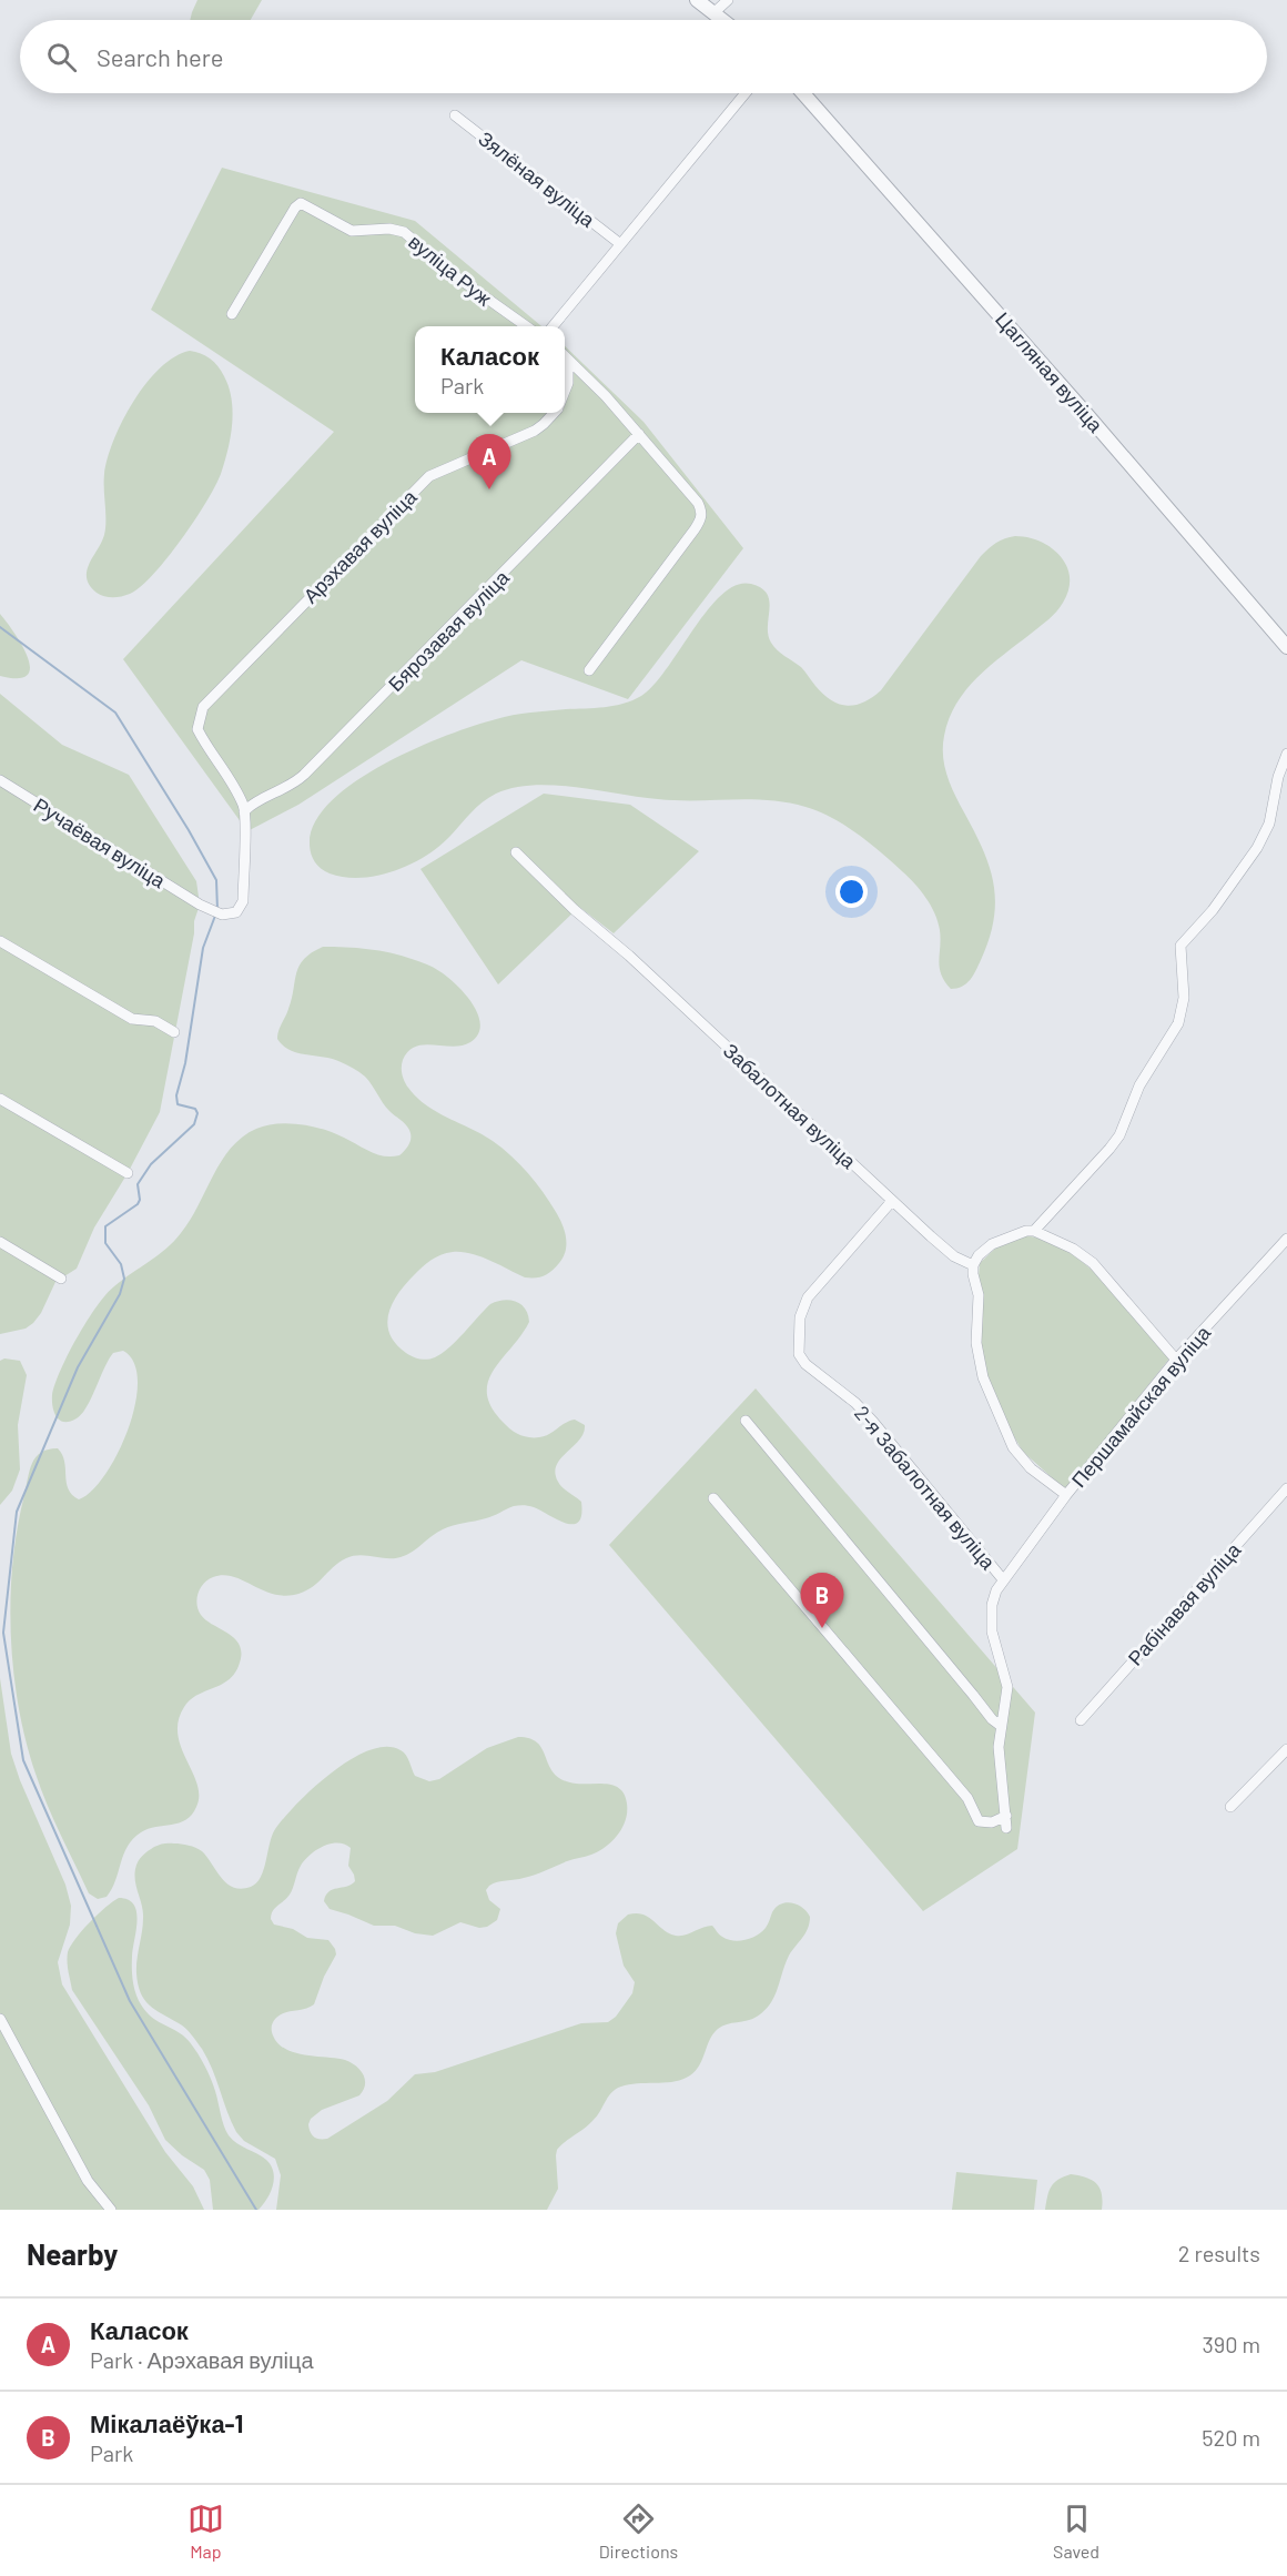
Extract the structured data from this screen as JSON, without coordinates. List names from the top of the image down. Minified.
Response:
{"streets":{"street":["Зялёная вуліца","вуліца Руж","Цагляная вуліца","Арэхавая вуліца","Бярозавая вуліца","Ручаёвая вуліца","Забалотная вуліца","Першамайская вуліца","2-я Забалотная вуліца","Рабінавая вуліца"]},"crossings":[["Арэхавая вуліца","Бярозавая вуліца"],["Арэхавая вуліца","Ручаёвая вуліца"],["Бярозавая вуліца","Ручаёвая вуліца"],["Забалотная вуліца","2-я Забалотная вуліца"],["Першамайская вуліца","2-я Забалотная вуліца"]],"page":{"search":"Search here","popup":["Каласок","Park"],"pins":["A","B"],"heading":["Nearby","2 results"],"list":[{"mark":"A","name":"Каласок","note":"Park · Арэхавая вуліца","value":"390 m"},{"mark":"B","name":"Мікалаёўка-1","note":"Park","value":"520 m"}],"nav":["Map","Directions","Saved"]}}
